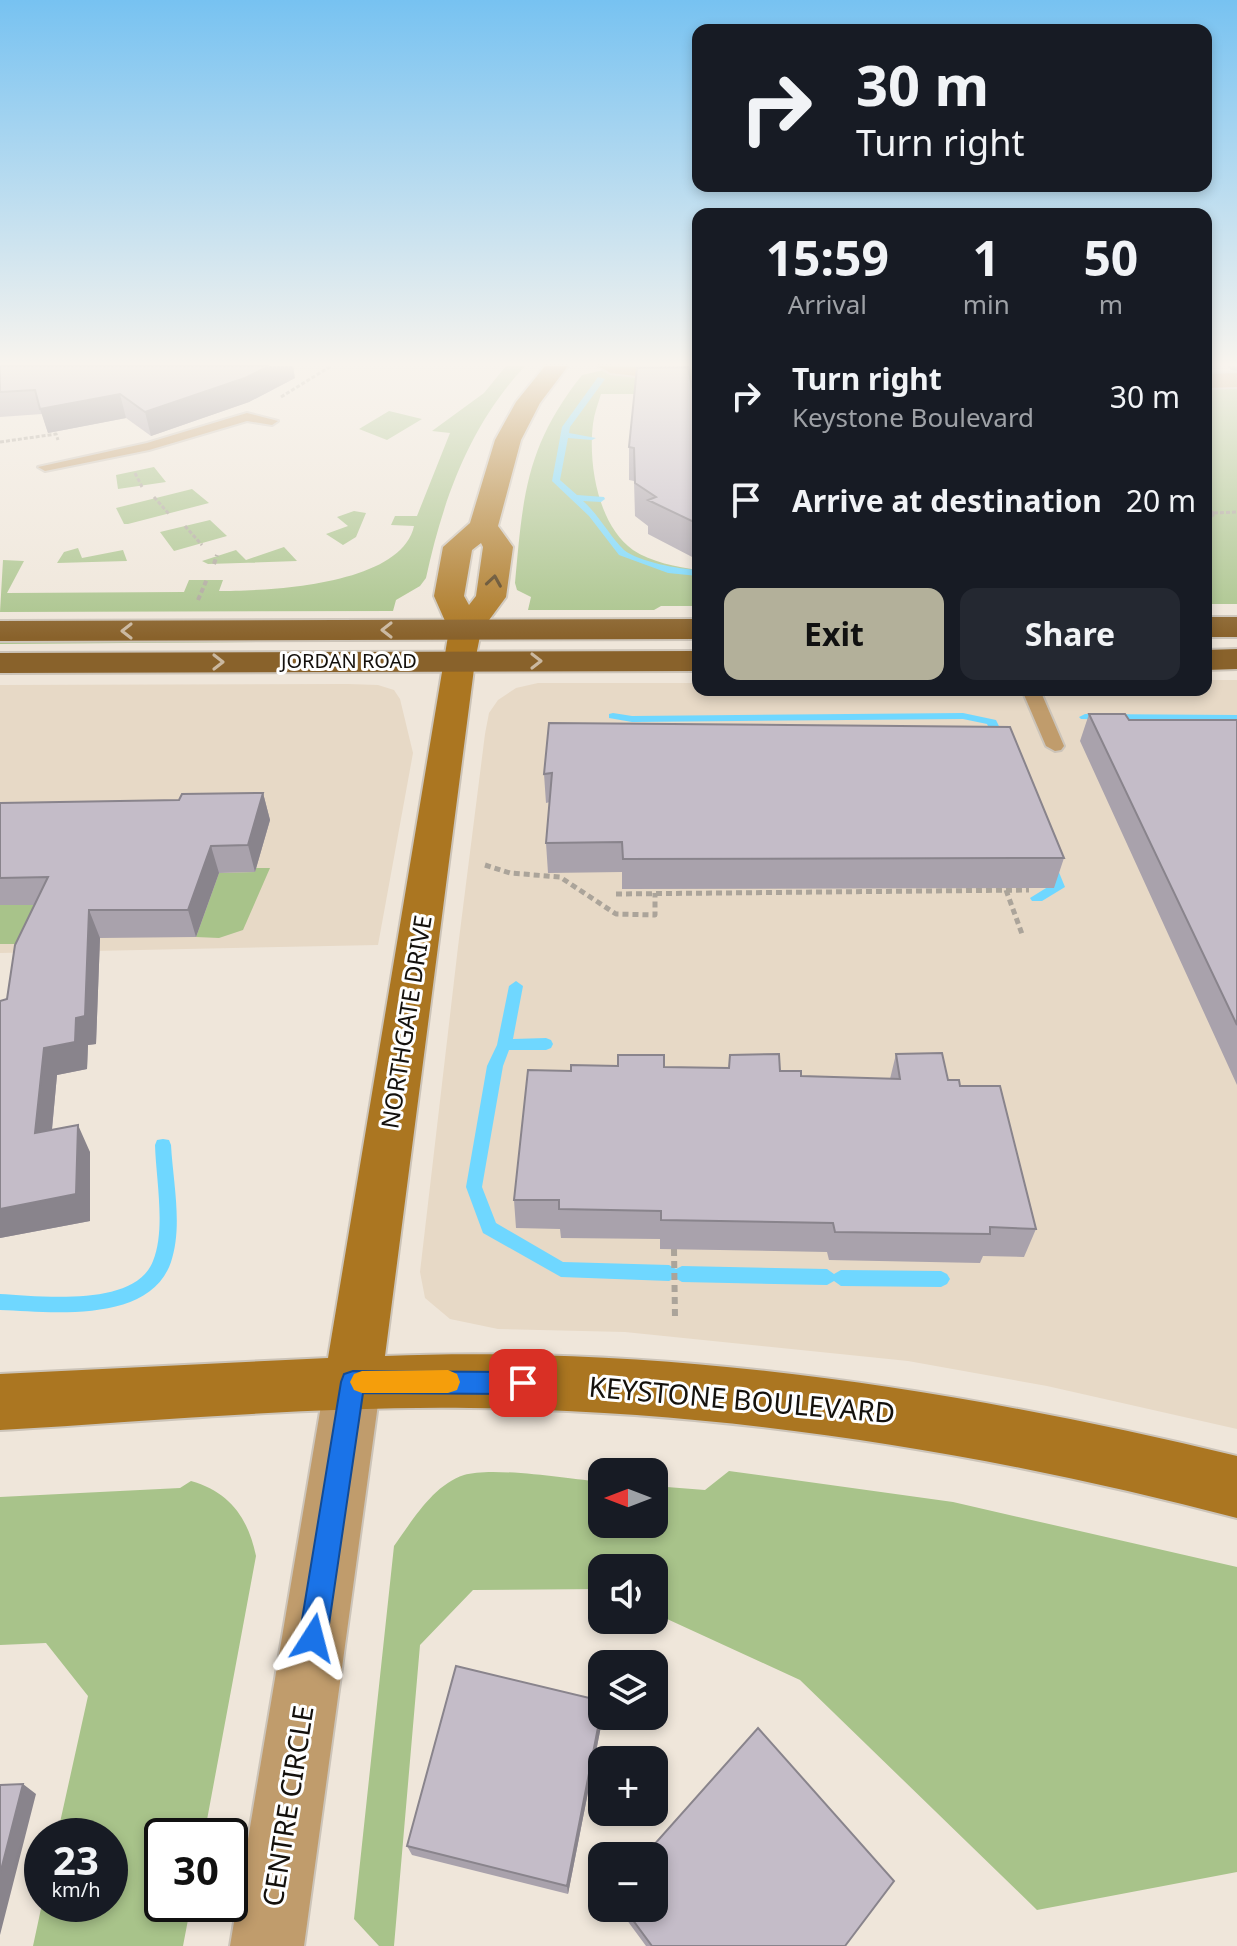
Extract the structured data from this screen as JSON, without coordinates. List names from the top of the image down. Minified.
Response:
{"streets":{"main road":["JORDAN ROAD"],"street":["NORTHGATE DRIVE","KEYSTONE BOULEVARD","CENTRE CIRCLE"]},"crossings":[["JORDAN ROAD","NORTHGATE DRIVE"],["NORTHGATE DRIVE","KEYSTONE BOULEVARD"],["NORTHGATE DRIVE","CENTRE CIRCLE"],["KEYSTONE BOULEVARD","CENTRE CIRCLE"]],"north":"left","page":{"turn":["30 m","Turn right"],"eta":["15:59","Arrival","1","min","50","m"],"list":[{"name":"Turn right","note":"Keystone Boulevard","value":"30 m"},{"name":"Arrive at destination","value":"20 m"}],"buttons":["Exit","Share"],"map_buttons":["+","−"],"speed":"23 km/h","limit":"30"}}
